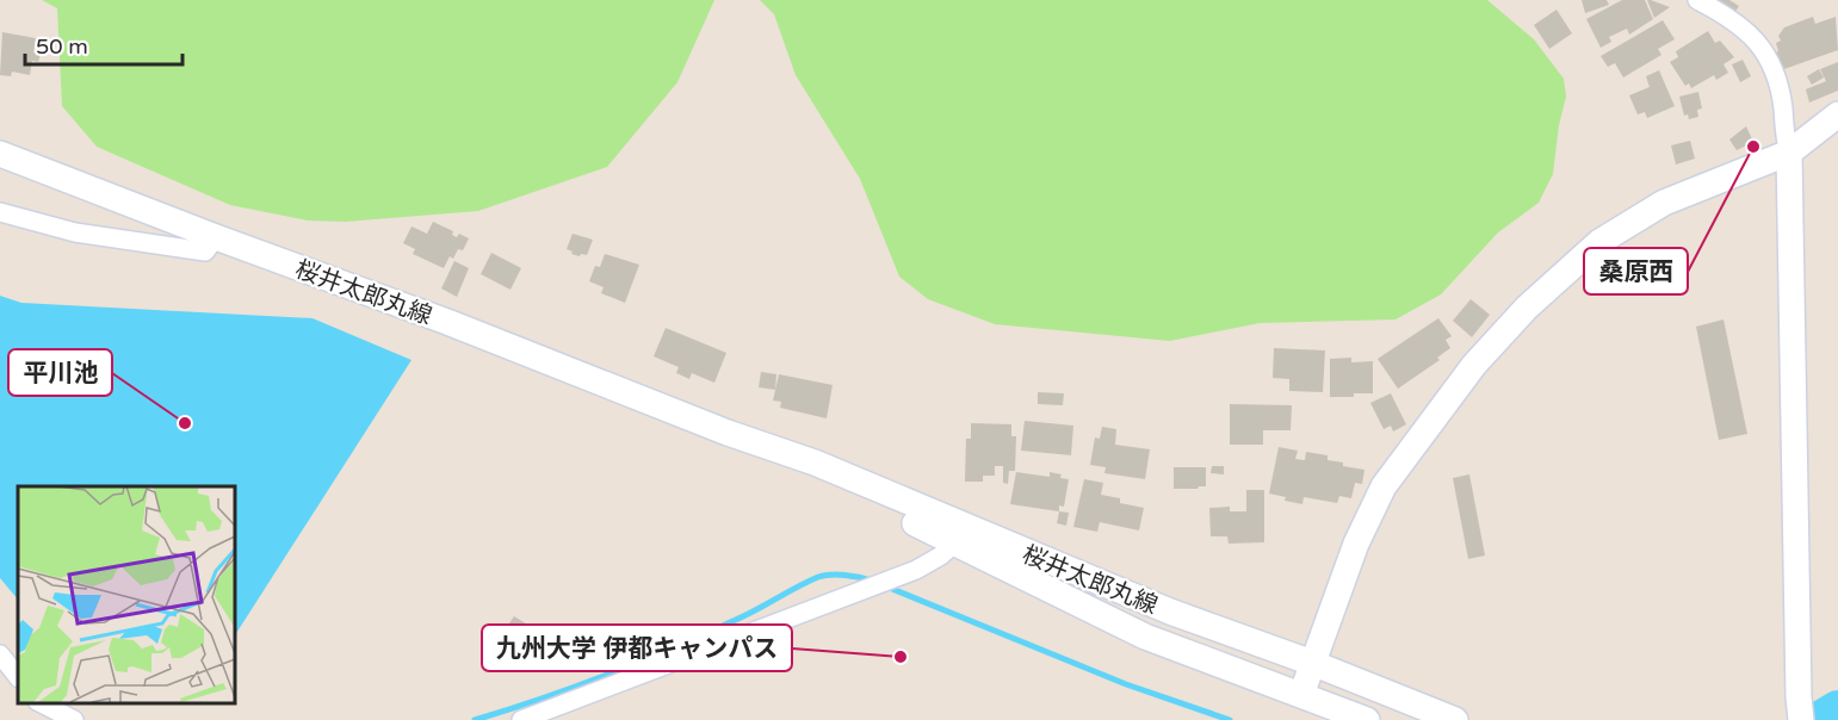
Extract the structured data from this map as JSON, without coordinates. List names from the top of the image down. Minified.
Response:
{"streets":{"main road":["桜井太郎丸線"]},"places":["桑原西","平川池","九州大学 伊都キャンパス"],"scale_bar":"50 m"}
